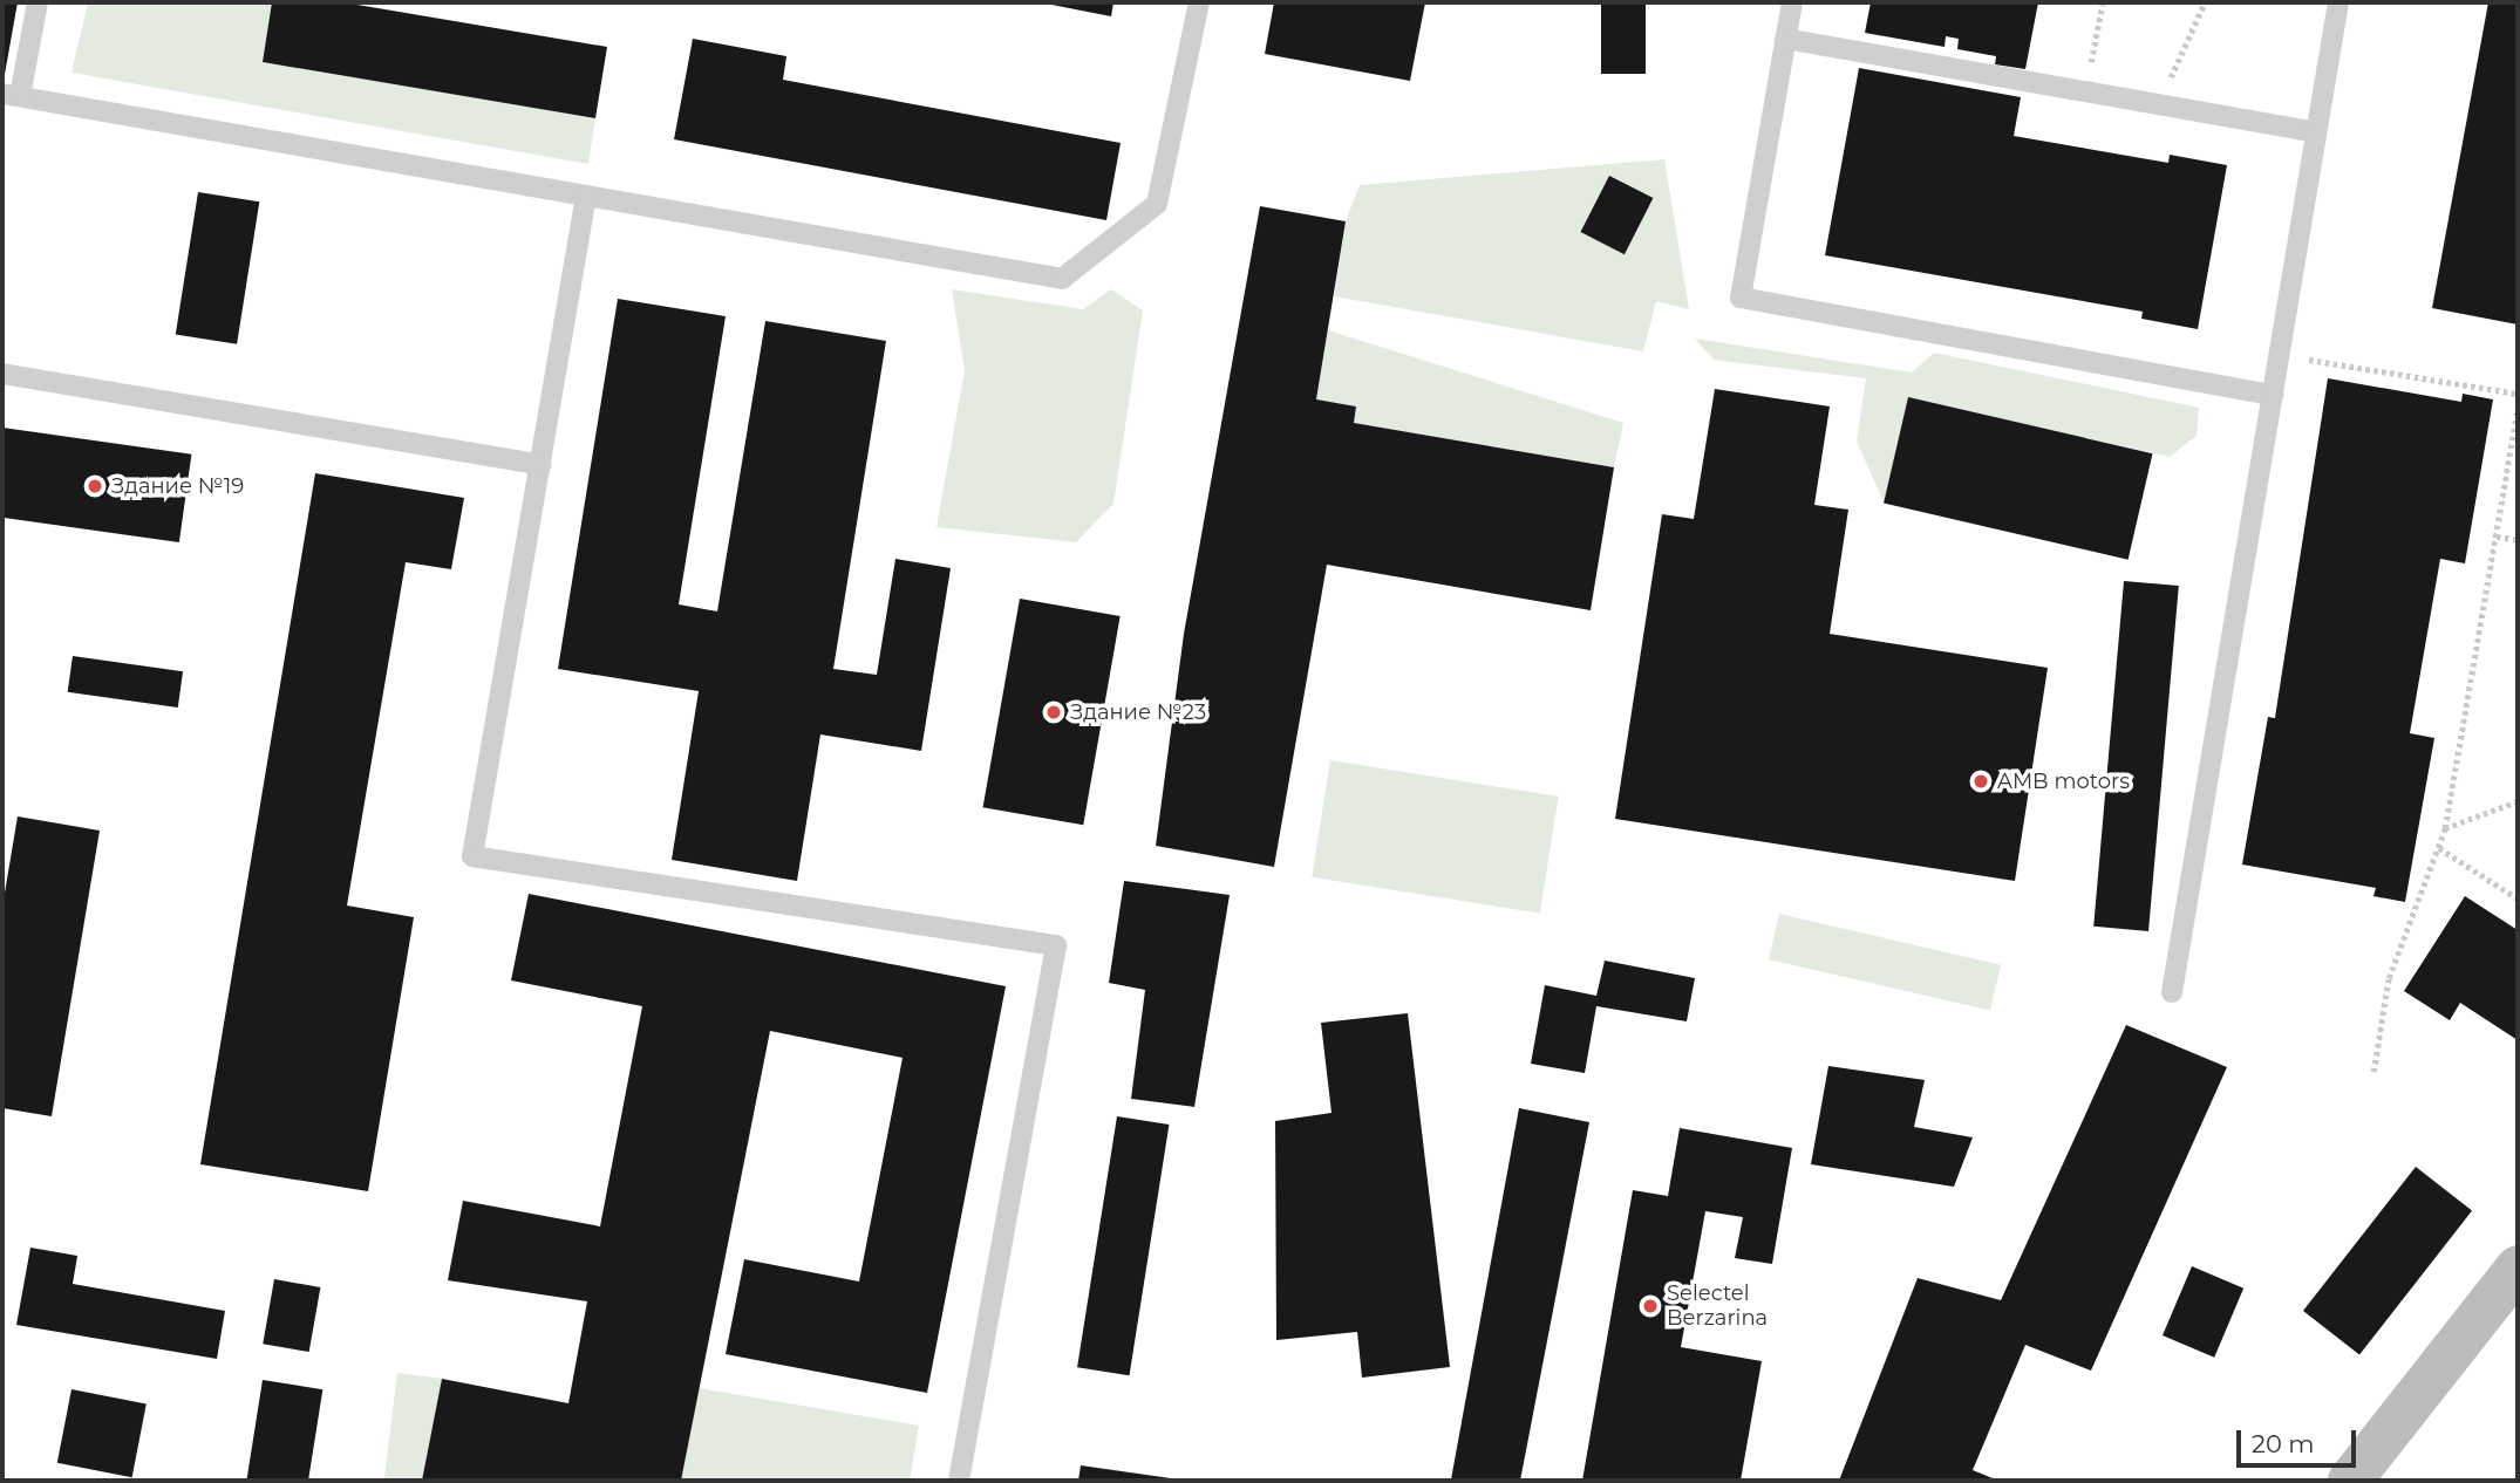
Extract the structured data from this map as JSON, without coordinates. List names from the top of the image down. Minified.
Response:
{"places":["Здание №19","Здание №23","AMB motors","Selectel Berzarina"],"scale_bar":"20 m"}
